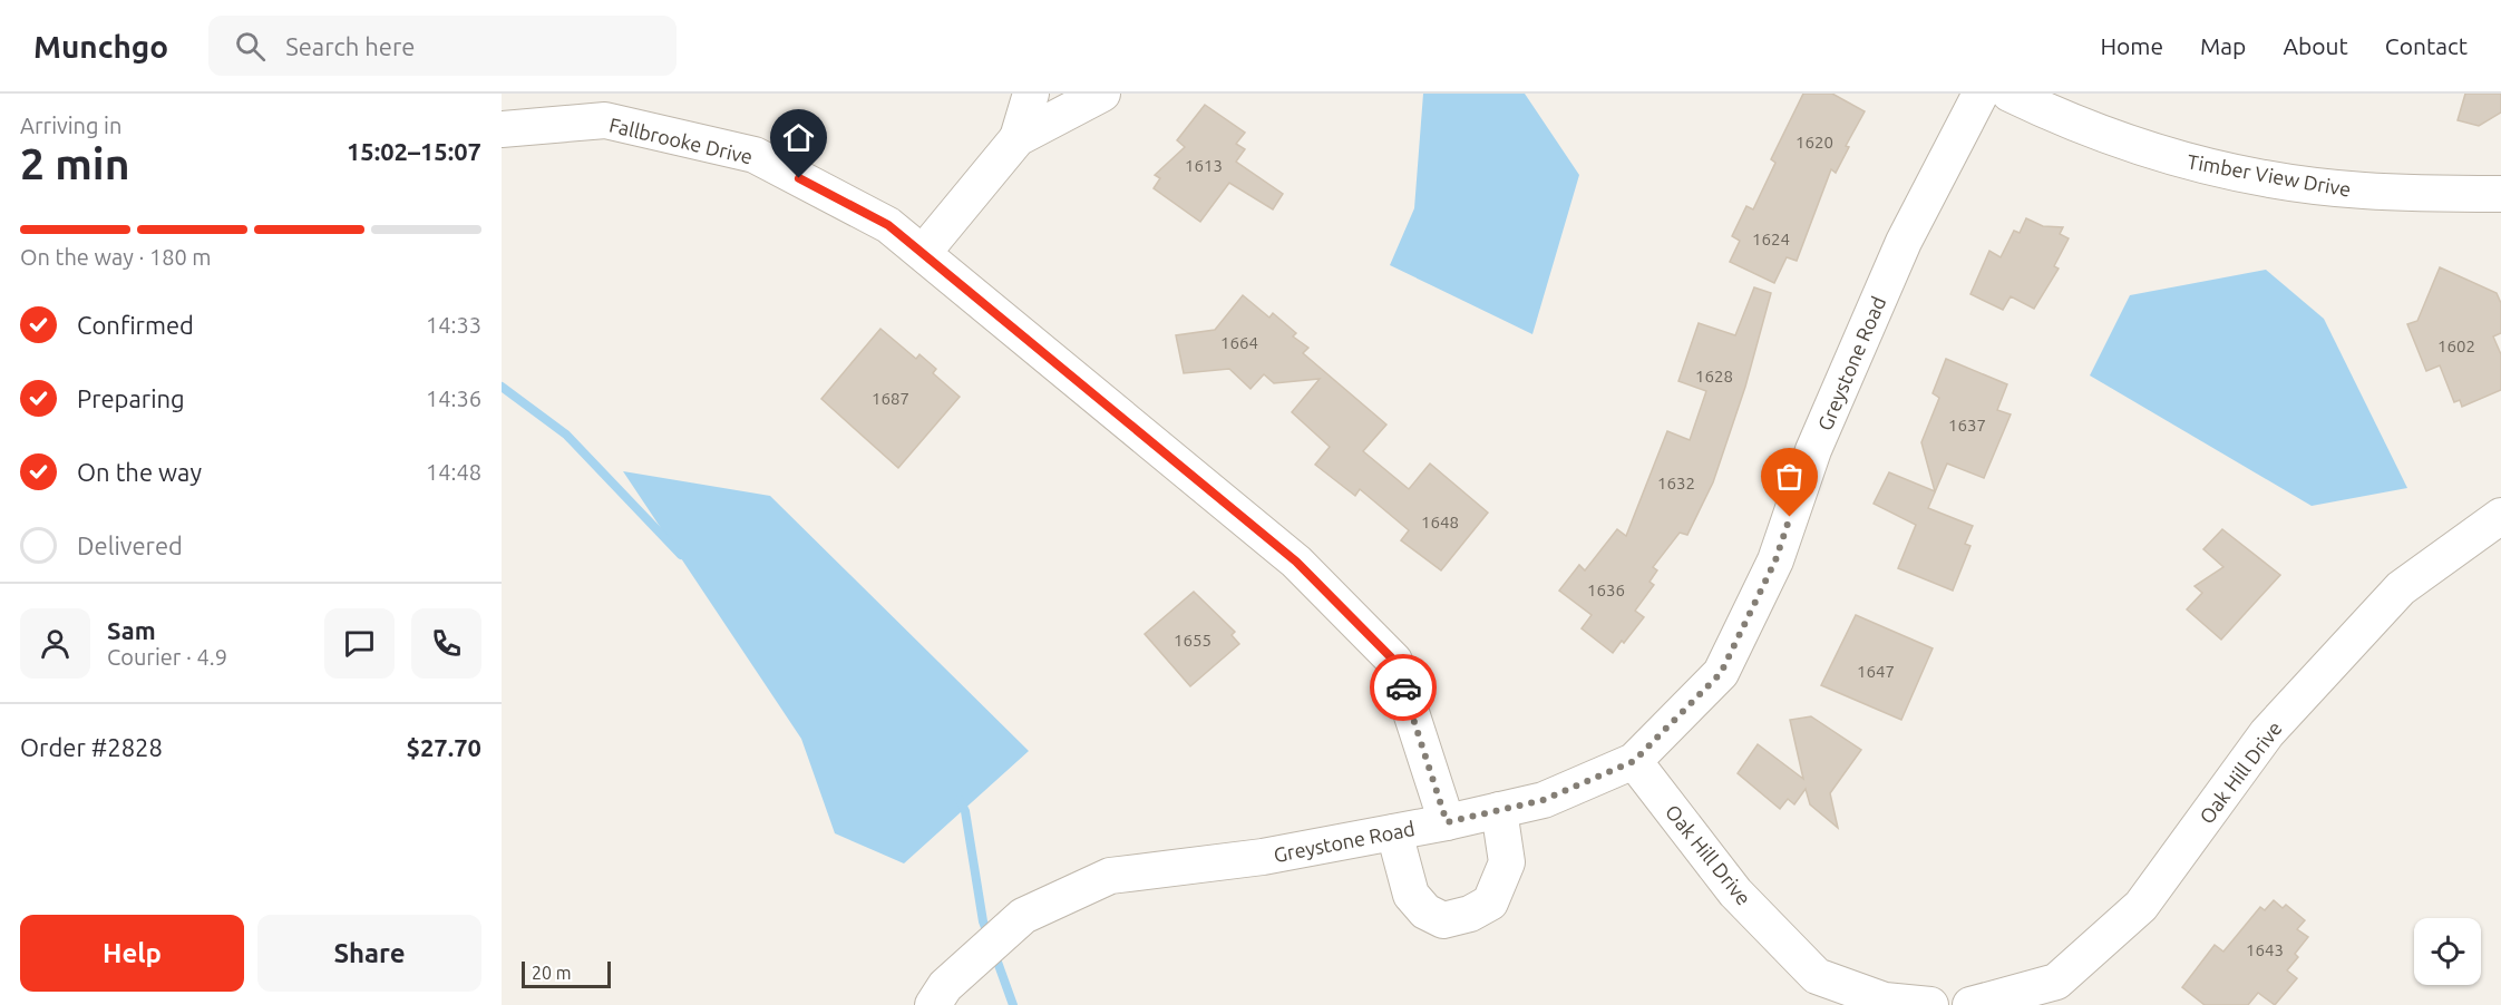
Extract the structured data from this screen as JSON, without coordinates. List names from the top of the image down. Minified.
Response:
{"streets":{"street":["Fallbrooke Drive","Timber View Drive","Greystone Road","Oak Hill Drive"]},"crossings":[["Fallbrooke Drive","Greystone Road"],["Greystone Road","Oak Hill Drive"]],"house_numbers":["1620","1613","1624","1664","1602","1628","1687","1637","1632","1648","1636","1655","1647","1643"],"scale_bar":"20 m","page":{"header":"Munchgo","search":"Search here","nav":["Home","Map","About","Contact"],"heading":["2 min","Arriving in","15:02–15:07"],"panel":["Sam","Courier · 4.9","Order #2828","$27.70"],"bar":"On the way · 180 m","list":[["Confirmed","14:33"],["Preparing","14:36"],["On the way","14:48"],"Delivered"],"buttons":["Help","Share"],"scale":"20 m"}}
